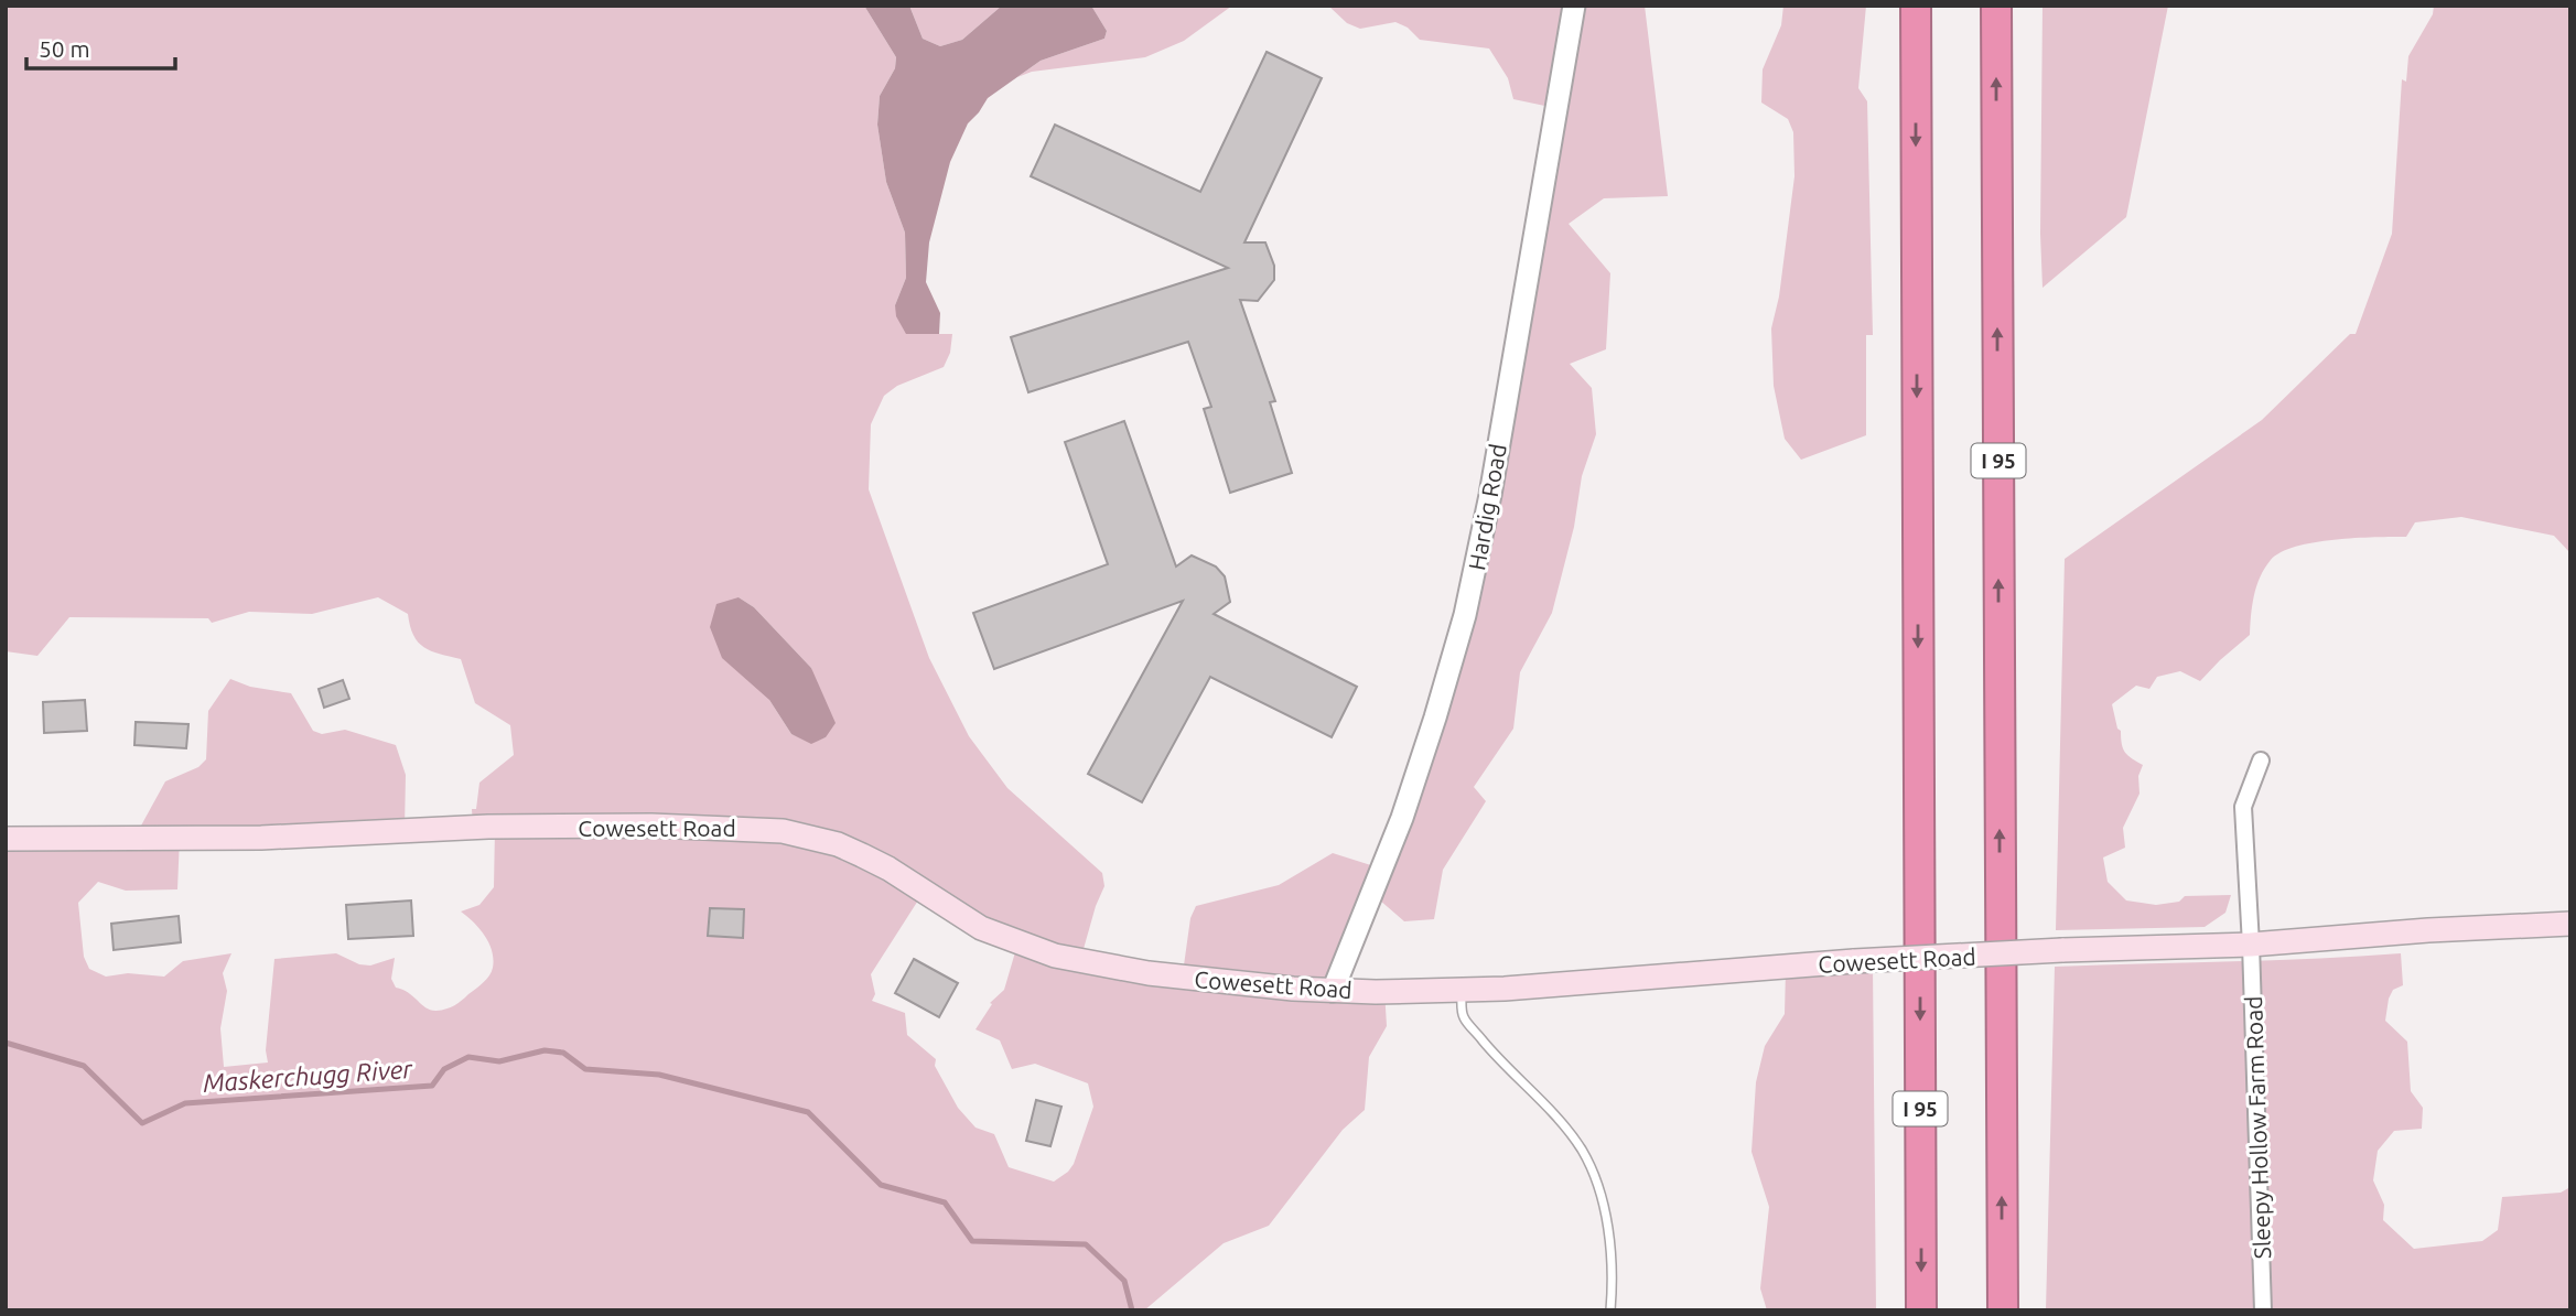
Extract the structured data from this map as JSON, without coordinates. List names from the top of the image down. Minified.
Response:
{"streets":{"highway":["I 95"],"main road":["Cowesett Road"],"street":["Hardig Road","Sleepy Hollow Farm Road"]},"crossings":[["Hardig Road","Cowesett Road"],["Cowesett Road","Sleepy Hollow Farm Road"]],"water":["Maskerchugg River"],"scale_bar":"50 m"}
